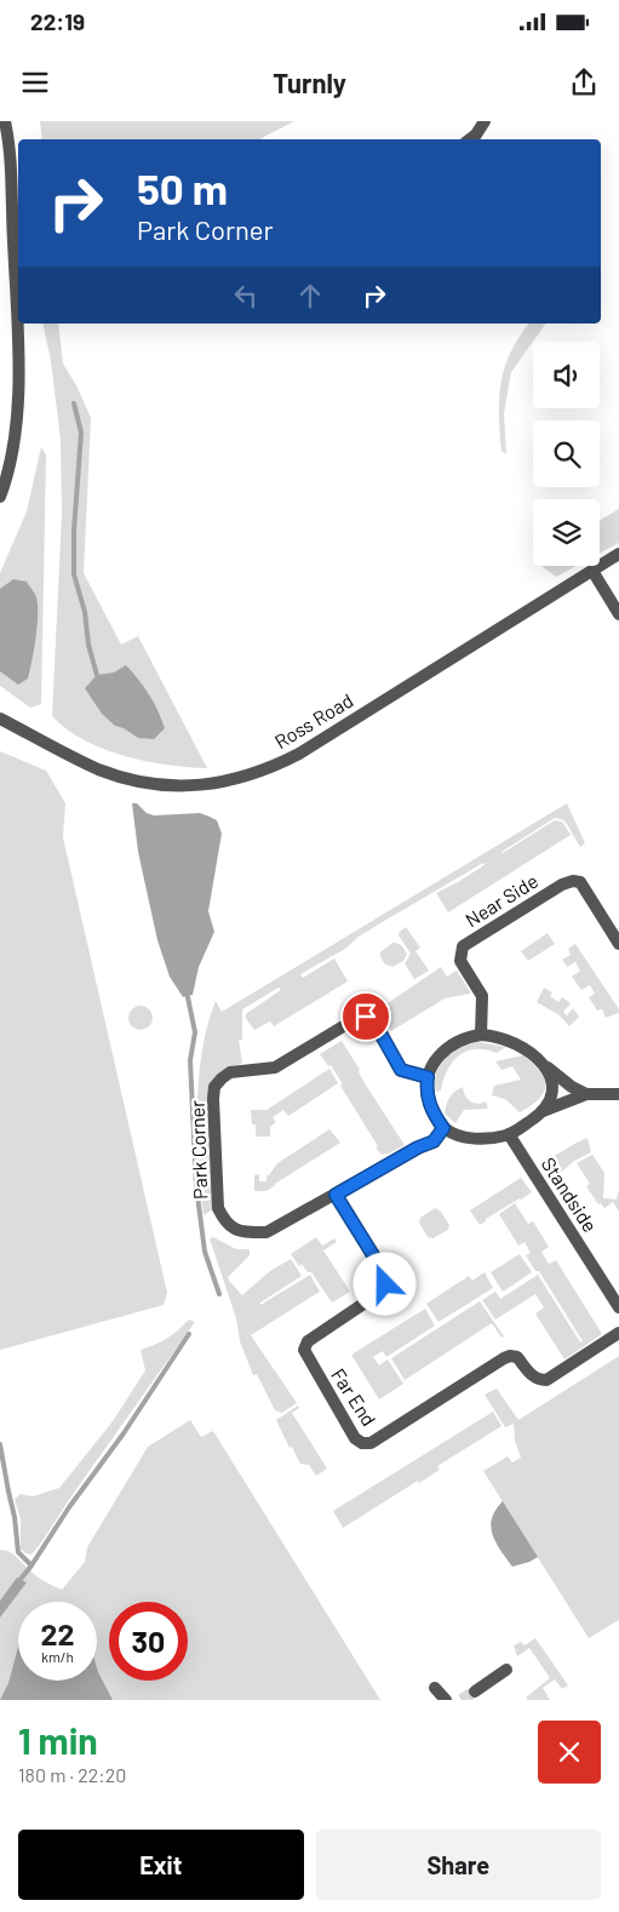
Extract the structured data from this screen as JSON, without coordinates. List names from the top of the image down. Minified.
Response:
{"streets":{"street":["Ross Road","Near Side","Park Corner","Standside","Far End"]},"crossings":[["Near Side","Park Corner"],["Near Side","Standside"],["Park Corner","Standside"],["Park Corner","Far End"]],"page":{"status":"22:19","header":"Turnly","turn":["50 m","Park Corner"],"speed":"22 km/h","limit":"30","heading":["1 min","180 m · 22:20"],"buttons":["Exit","Share"]}}
